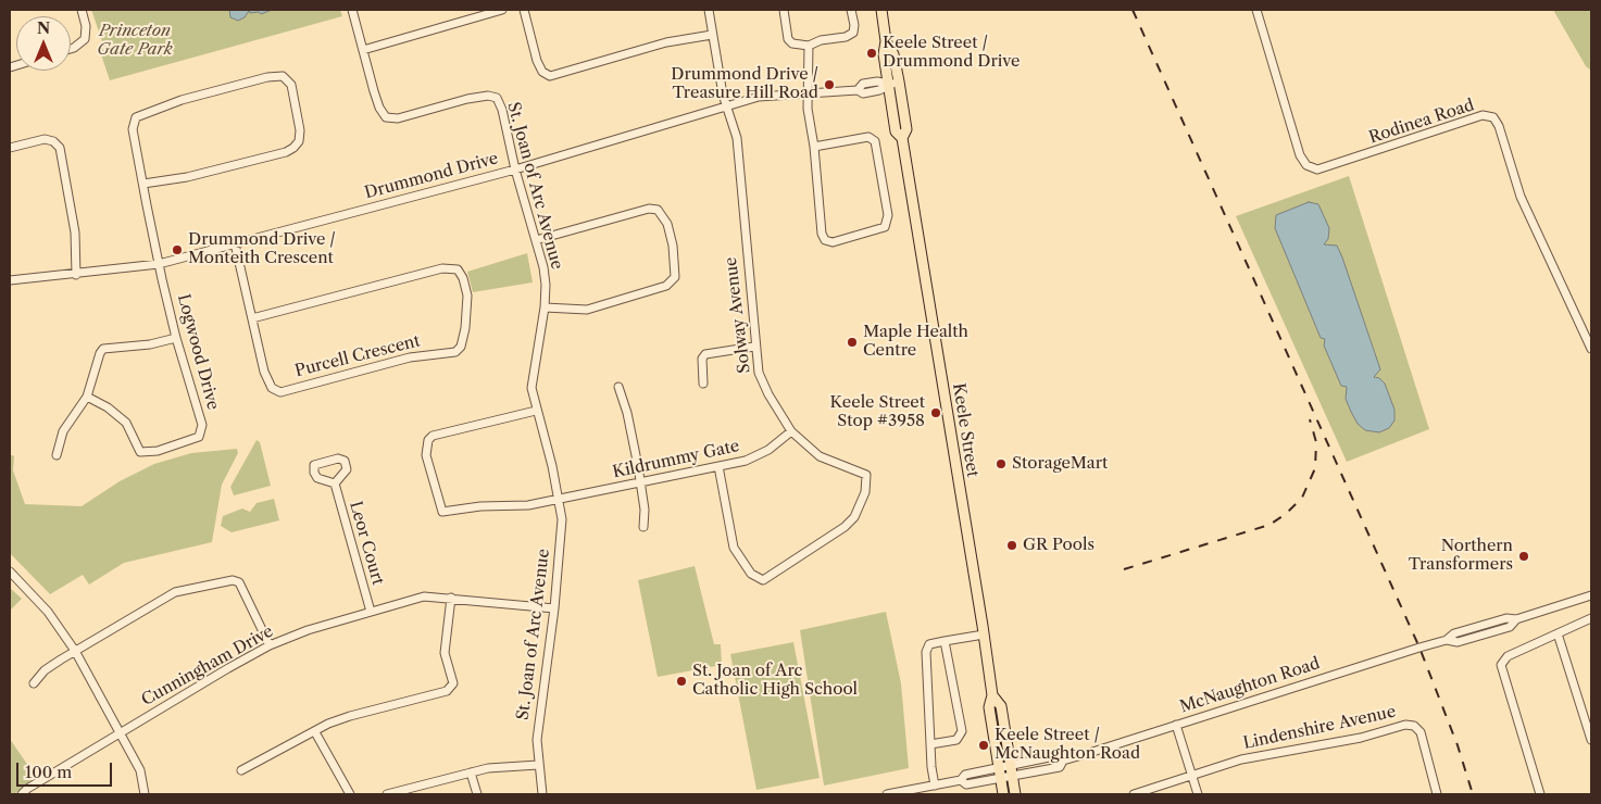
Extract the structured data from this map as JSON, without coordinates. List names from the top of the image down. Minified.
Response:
{"streets":{"main road":["Keele Street"],"street":["Rodinea Road","Drummond Drive","St. Joan of Arc Avenue","Solway Avenue","Logwood Drive","Purcell Crescent","Kildrummy Gate","Leor Court","Cunningham Drive","McNaughton Road","Lindenshire Avenue"]},"crossings":[["Drummond Drive","St. Joan of Arc Avenue"],["Drummond Drive","Solway Avenue"],["Drummond Drive","Logwood Drive"],["Drummond Drive","Purcell Crescent"],["Drummond Drive","Keele Street"],["St. Joan of Arc Avenue","Kildrummy Gate"],["St. Joan of Arc Avenue","Cunningham Drive"],["Solway Avenue","Kildrummy Gate"],["Keele Street","McNaughton Road"],["Leor Court","Cunningham Drive"]],"parks":["Princeton Gate Park"],"places":["Keele Street / Drummond Drive","Drummond Drive / Treasure Hill Road","Drummond Drive / Monteith Crescent","Maple Health Centre","Keele Street Stop #3958","StorageMart","GR Pools","Northern Transformers","St. Joan of Arc Catholic High School","Keele Street / McNaughton Road"],"scale_bar":"100 m","north":"top"}
